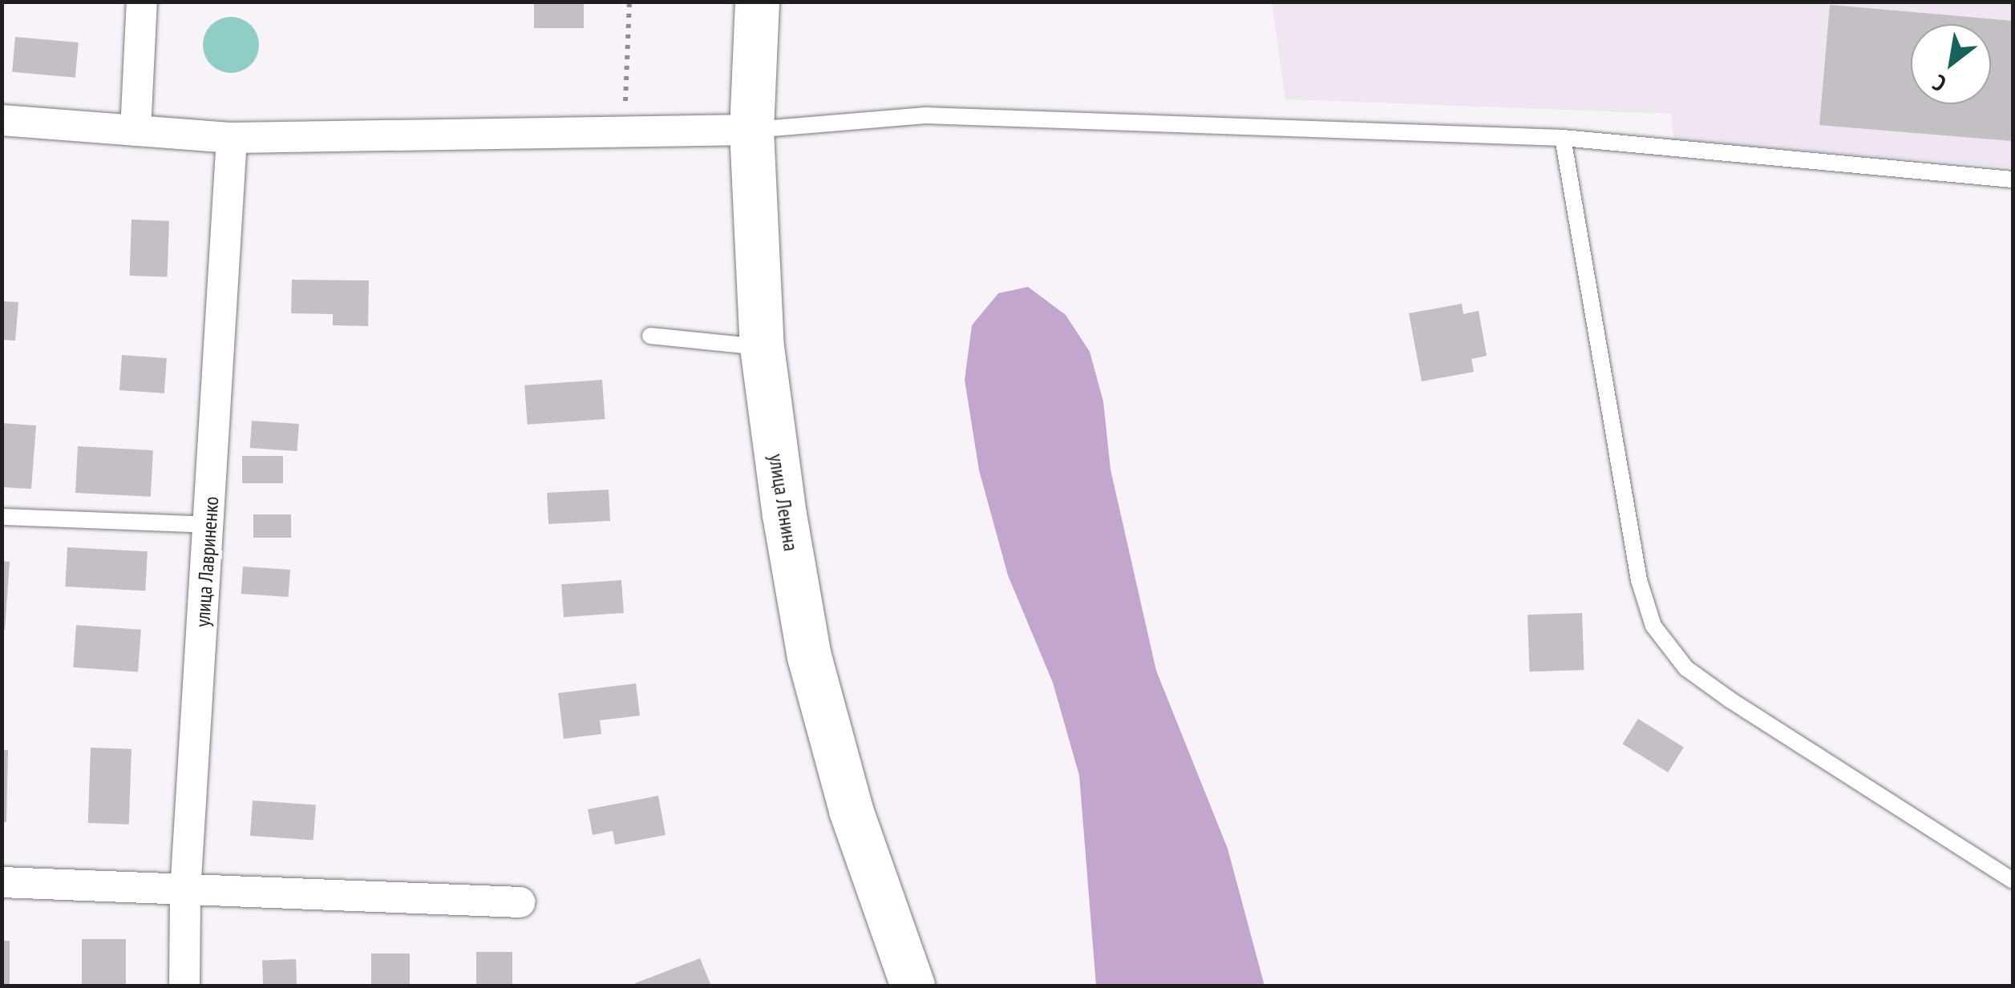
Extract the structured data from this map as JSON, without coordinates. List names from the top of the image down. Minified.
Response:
{"streets":{"main road":["улица Ленина"],"street":["улица Лавриненко"]},"north":"bottom left"}
